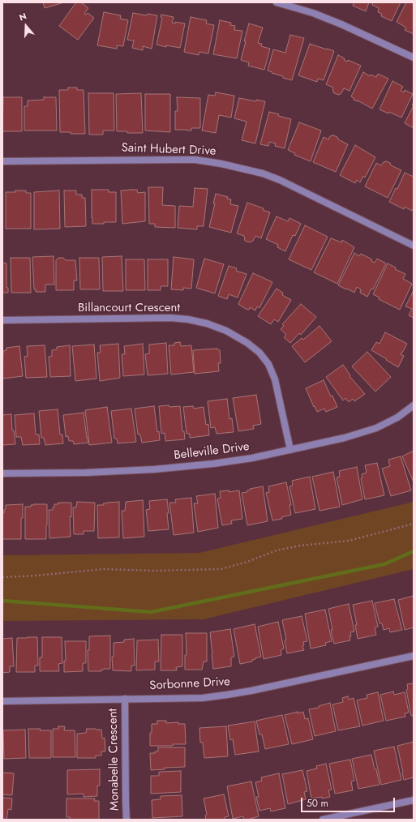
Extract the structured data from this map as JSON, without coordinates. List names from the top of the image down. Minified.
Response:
{"streets":{"street":["Saint Hubert Drive","Billancourt Crescent","Belleville Drive","Sorbonne Drive","Monabelle Crescent"]},"crossings":[["Billancourt Crescent","Belleville Drive"],["Sorbonne Drive","Monabelle Crescent"]],"scale_bar":"50 m","north":"top"}
